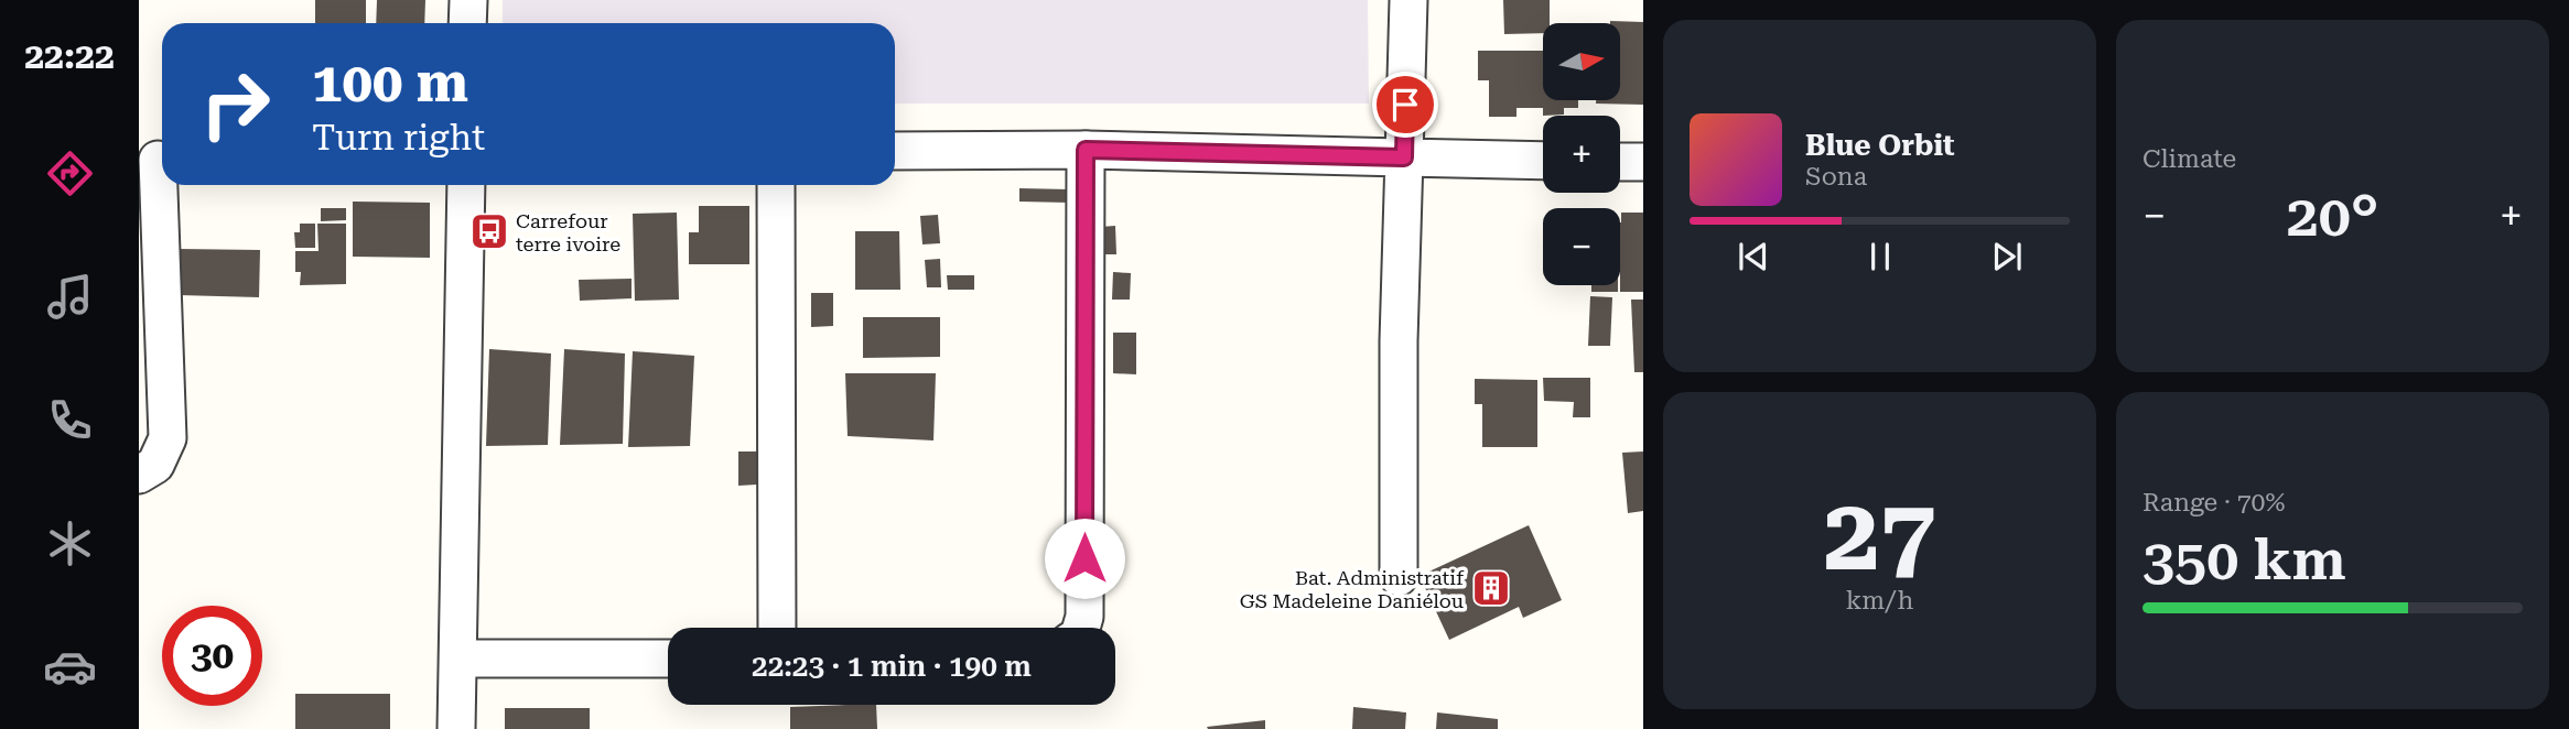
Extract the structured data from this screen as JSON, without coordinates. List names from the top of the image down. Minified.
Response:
{"places":{"bus stop":["Carrefour terre ivoire"],"building":["Bat. Administratif GS Madeleine Daniélou"]},"north":"right","page":{"tabs":"22:22","tile":["Climate",["27","km/h"],["Range · 70%","350 km"]],"map_buttons":["+","−"],"turn":["100 m","Turn right"],"song":["Blue Orbit","Sona"],"heat":["−","20°","+"],"limit":"30","trip":"22:23 · 1 min · 190 m"}}
